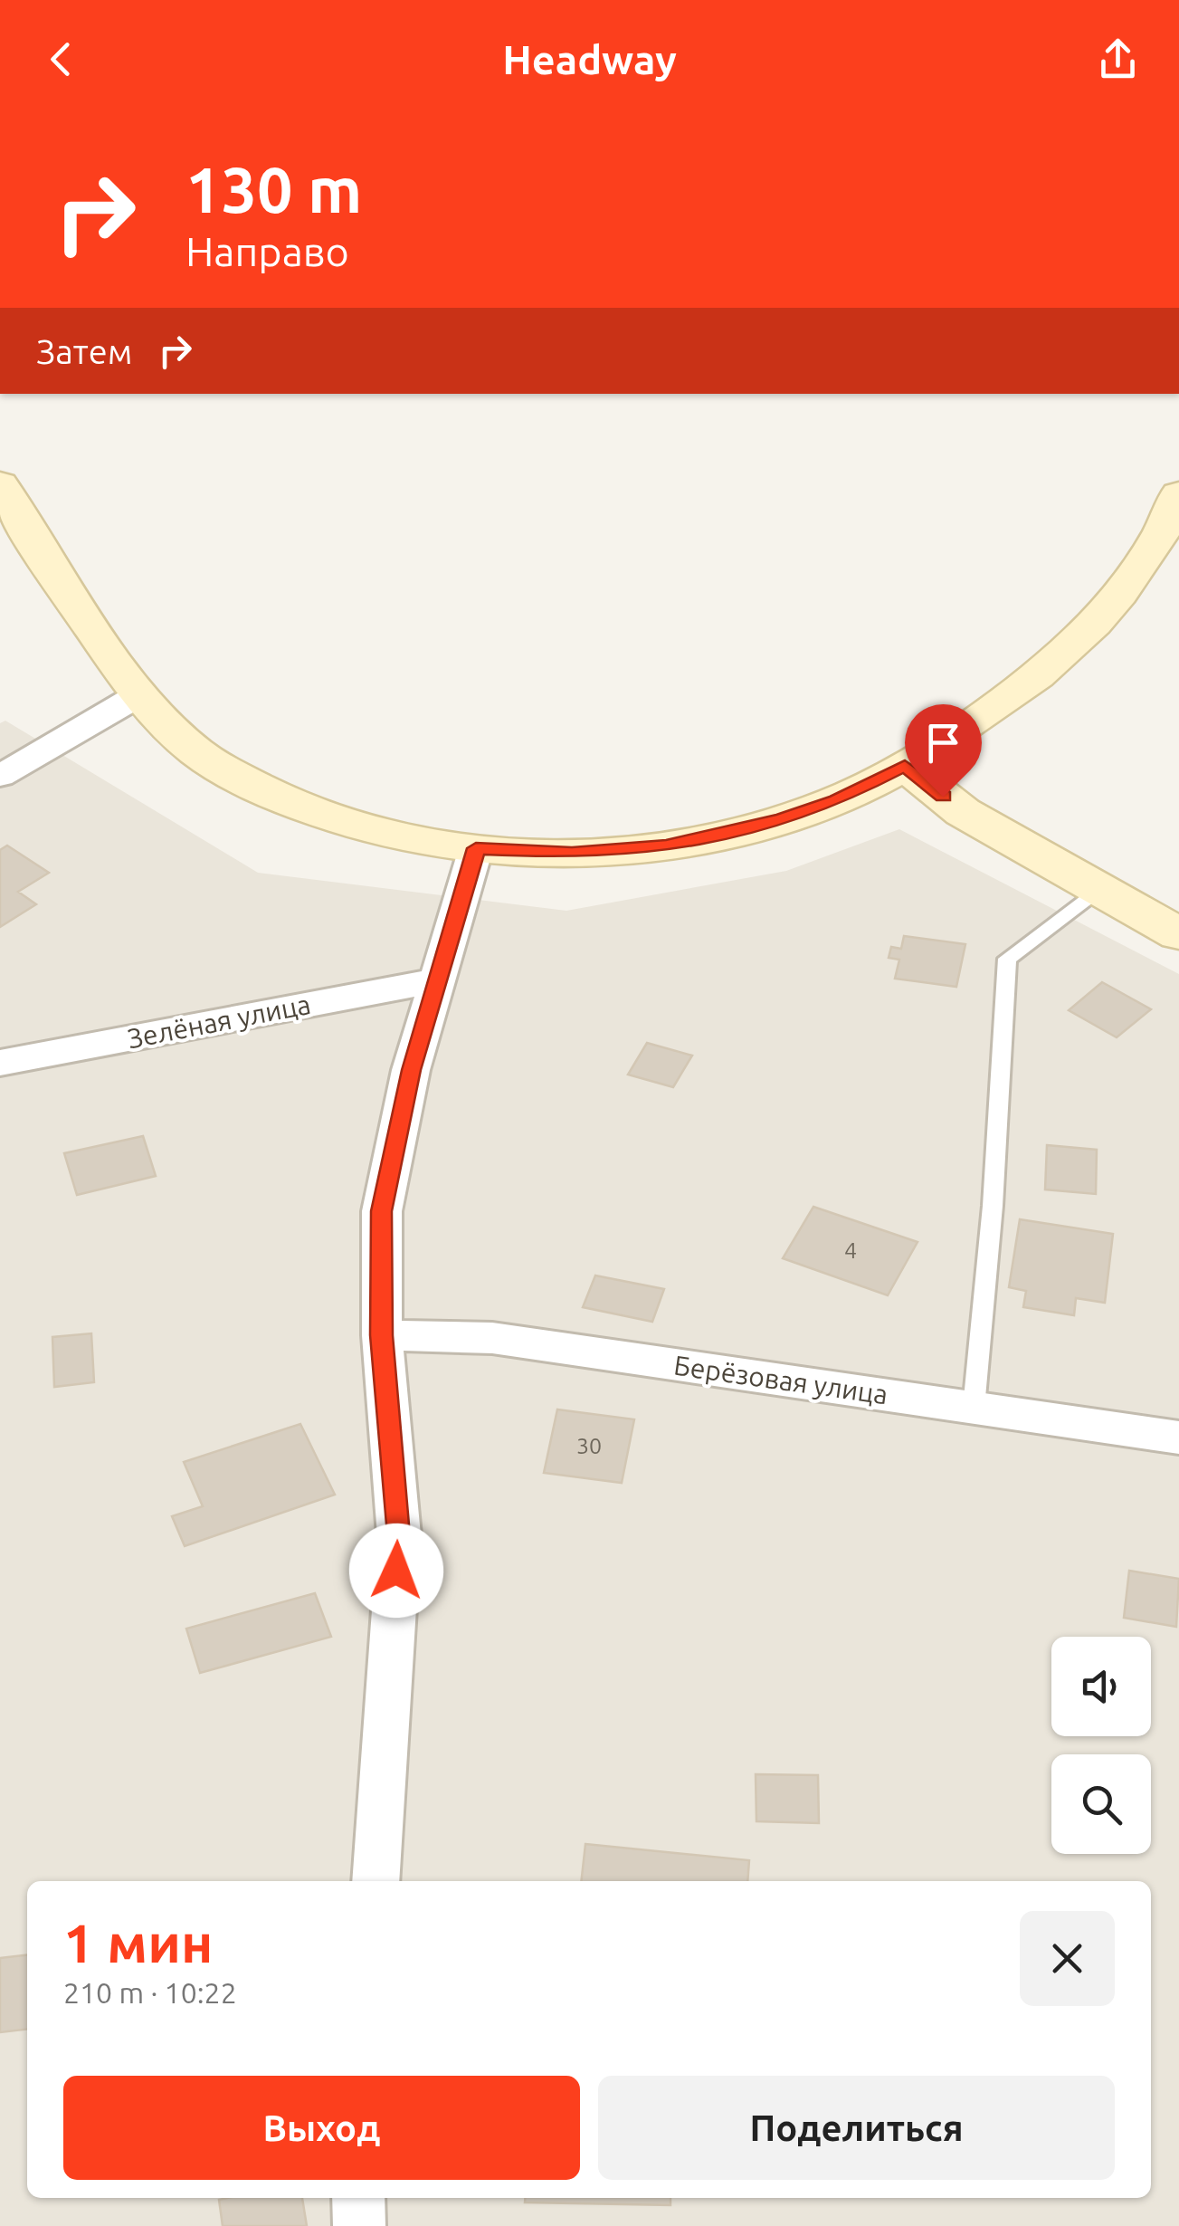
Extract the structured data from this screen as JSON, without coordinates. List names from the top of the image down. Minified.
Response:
{"streets":{"street":["Зелёная улица","Берёзовая улица"]},"house_numbers":["4","30"],"page":{"header":"Headway","turn":["130 m","Направо"],"then":"Затем","heading":["1 мин","210 m · 10:22"],"buttons":["Выход","Поделиться"]}}
